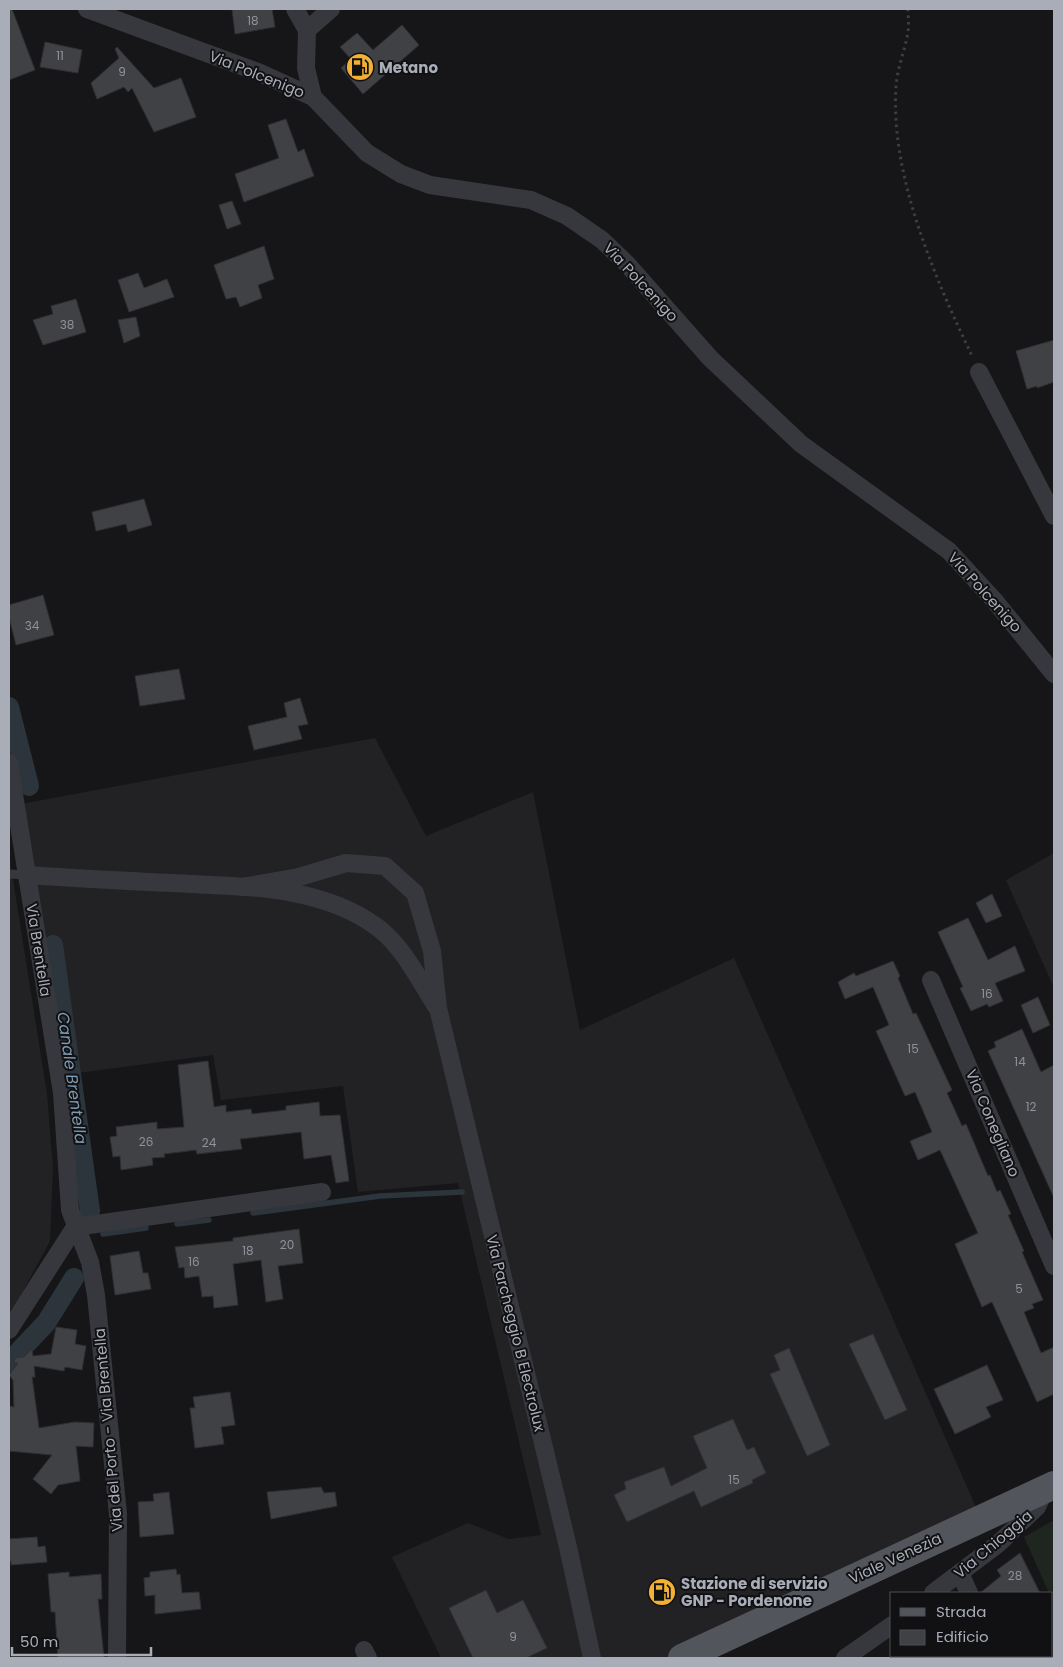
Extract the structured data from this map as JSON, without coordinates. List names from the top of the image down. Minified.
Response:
{"streets":{"main road":["Viale Venezia"],"street":["Via Polcenigo","Via Brentella","Via Conegliano","Via Parcheggio B Electrolux","Via del Porto - Via Brentella","Via Chioggia"]},"crossings":[["Via Brentella","Via Parcheggio B Electrolux"],["Via Brentella","Via del Porto - Via Brentella"],["Via Chioggia","Viale Venezia"]],"water":["Canale Brentella"],"places":{"fuel station":["Metano","Stazione di servizio GNP - Pordenone"]},"house_numbers":["18","11","9","38","34","16","15","14","12","26","24","20","18","16","5","15","28","9"],"legend":["Strada","Edificio"],"scale_bar":"50 m"}
